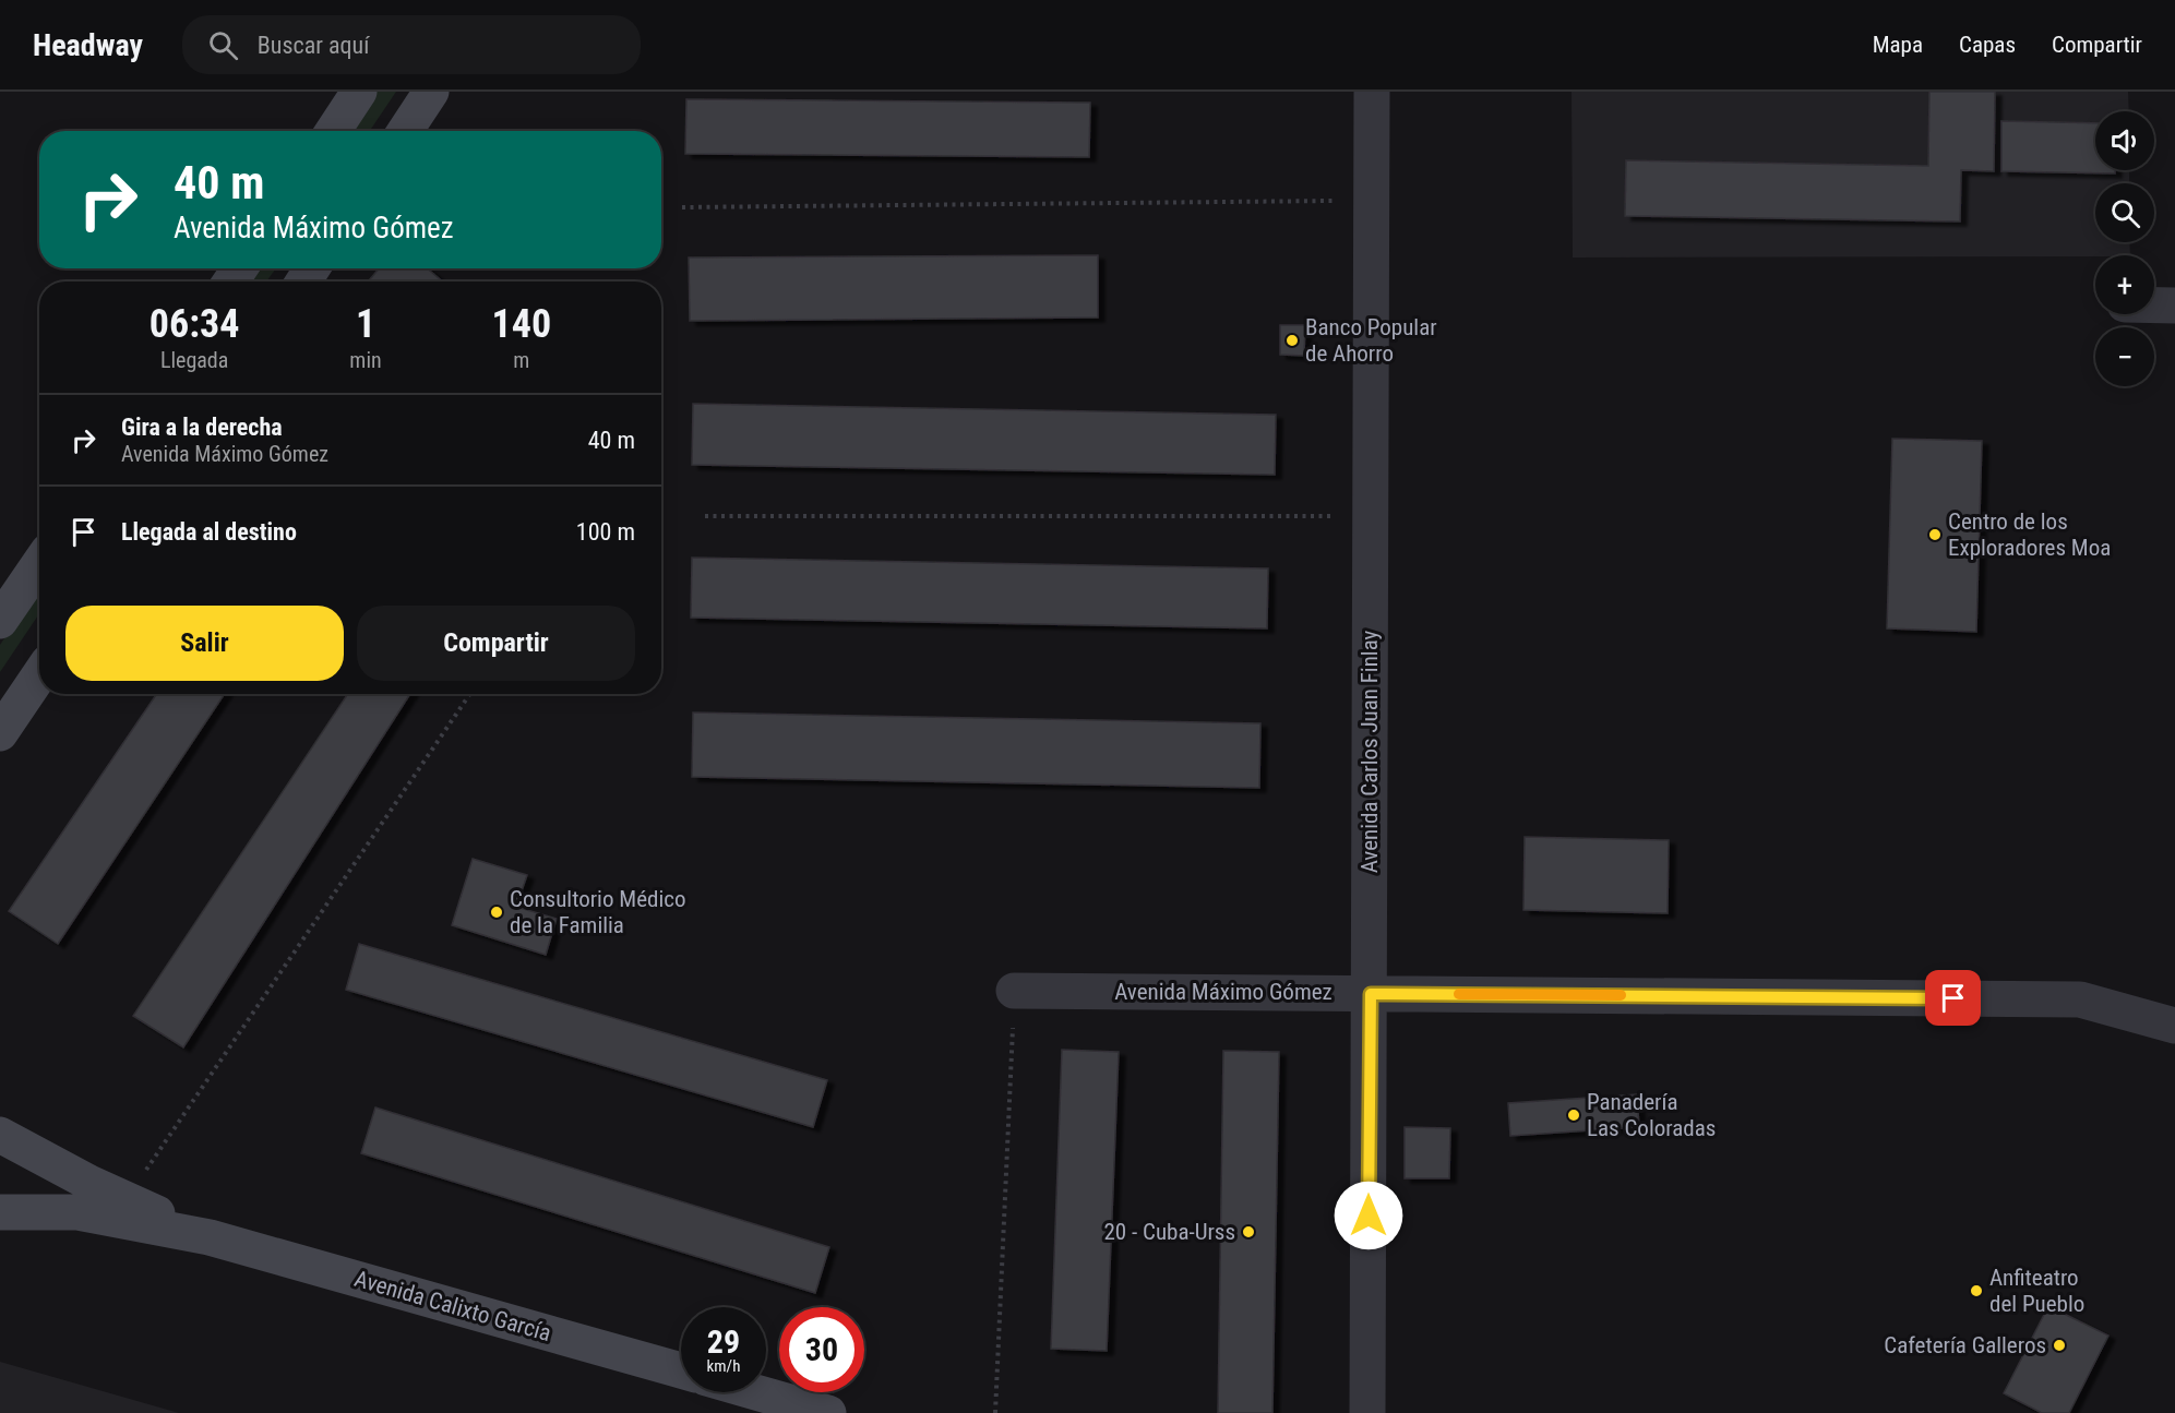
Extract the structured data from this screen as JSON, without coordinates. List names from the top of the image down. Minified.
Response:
{"streets":{"main road":["Avenida Calixto García"],"street":["Avenida Carlos Juan Finlay","Avenida Máximo Gómez"]},"crossings":[["Avenida Carlos Juan Finlay","Avenida Máximo Gómez"]],"places":["Banco Popular de Ahorro","Centro de los Exploradores Moa","Consultorio Médico de la Familia","Panadería Las Coloradas","20 - Cuba-Urss","Anfiteatro del Pueblo","Cafetería Galleros"],"page":{"header":"Headway","search":"Buscar aquí","nav":["Mapa","Capas","Compartir"],"map_buttons":["+","−"],"turn":["40 m","Avenida Máximo Gómez"],"eta":["06:34","Llegada","1","min","140","m"],"list":[{"name":"Gira a la derecha","note":"Avenida Máximo Gómez","value":"40 m"},{"name":"Llegada al destino","value":"100 m"}],"buttons":["Salir","Compartir"],"speed":"29 km/h","limit":"30"}}
